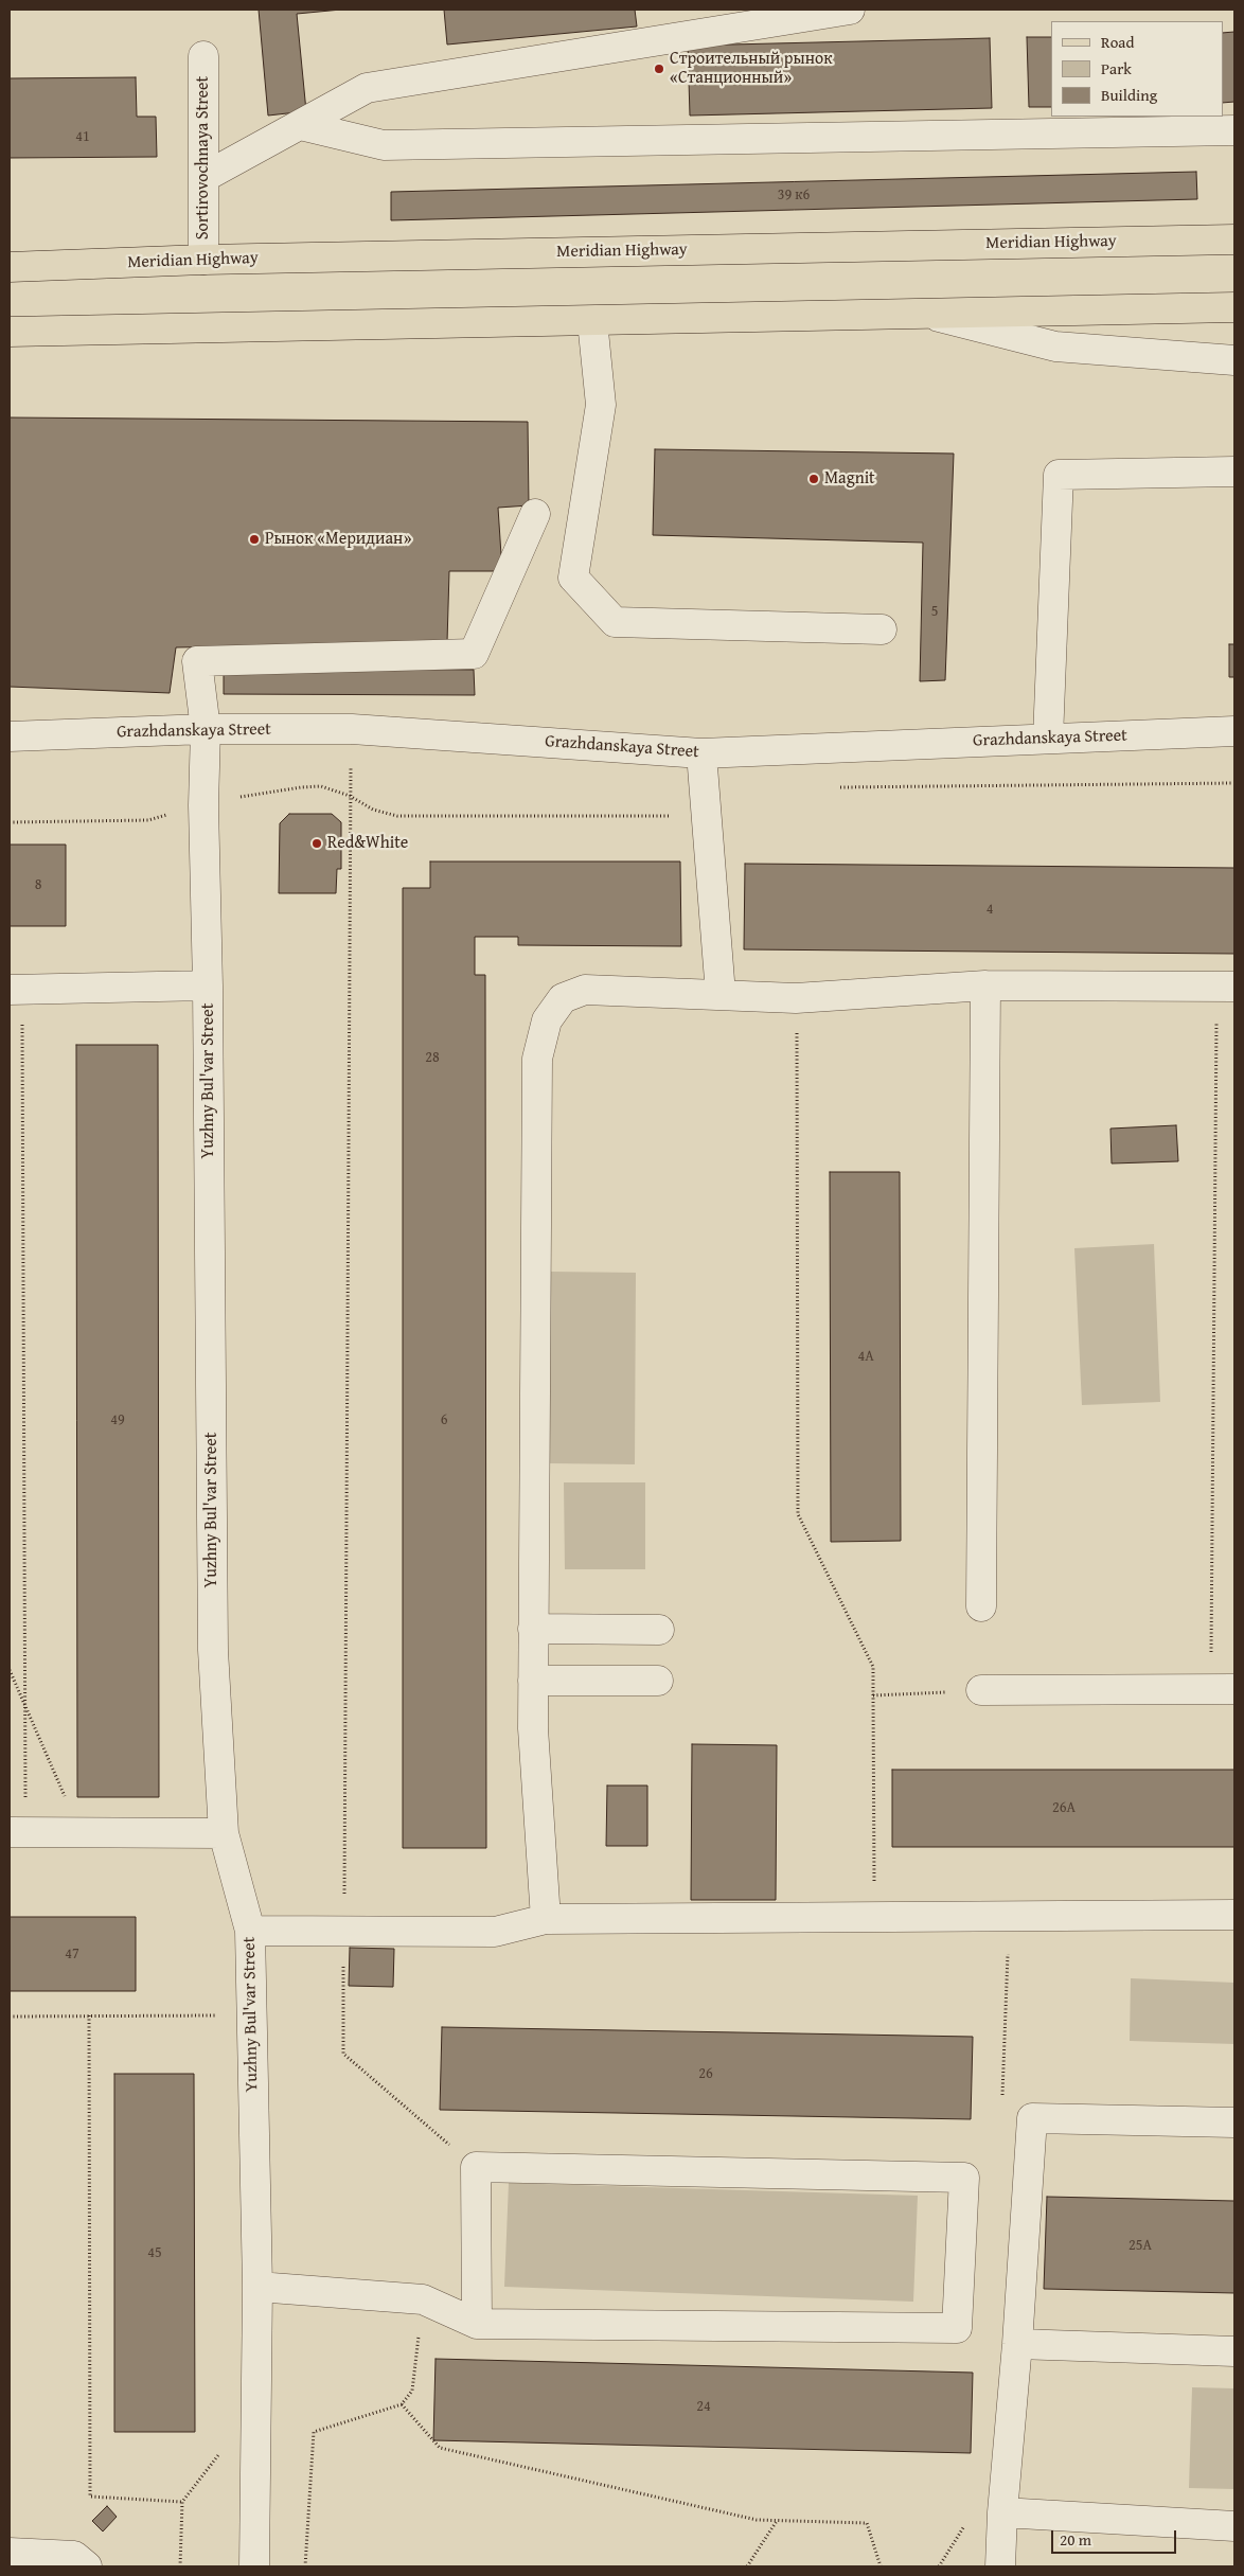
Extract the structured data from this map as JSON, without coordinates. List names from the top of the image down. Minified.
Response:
{"streets":{"main road":["Meridian Highway"],"street":["Sortirovochnaya Street","Grazhdanskaya Street","Yuzhny Bul'var Street"]},"crossings":[["Sortirovochnaya Street","Meridian Highway"],["Grazhdanskaya Street","Yuzhny Bul'var Street"]],"places":["Строительный рынок «Станционный»","Magnit","Рынок «Меридиан»","Red&White"],"house_numbers":["41","39 к6","5","8","4","28","4А","49","6","26А","47","26","25А","45","24"],"legend":["Road","Park","Building"],"scale_bar":"20 m"}
